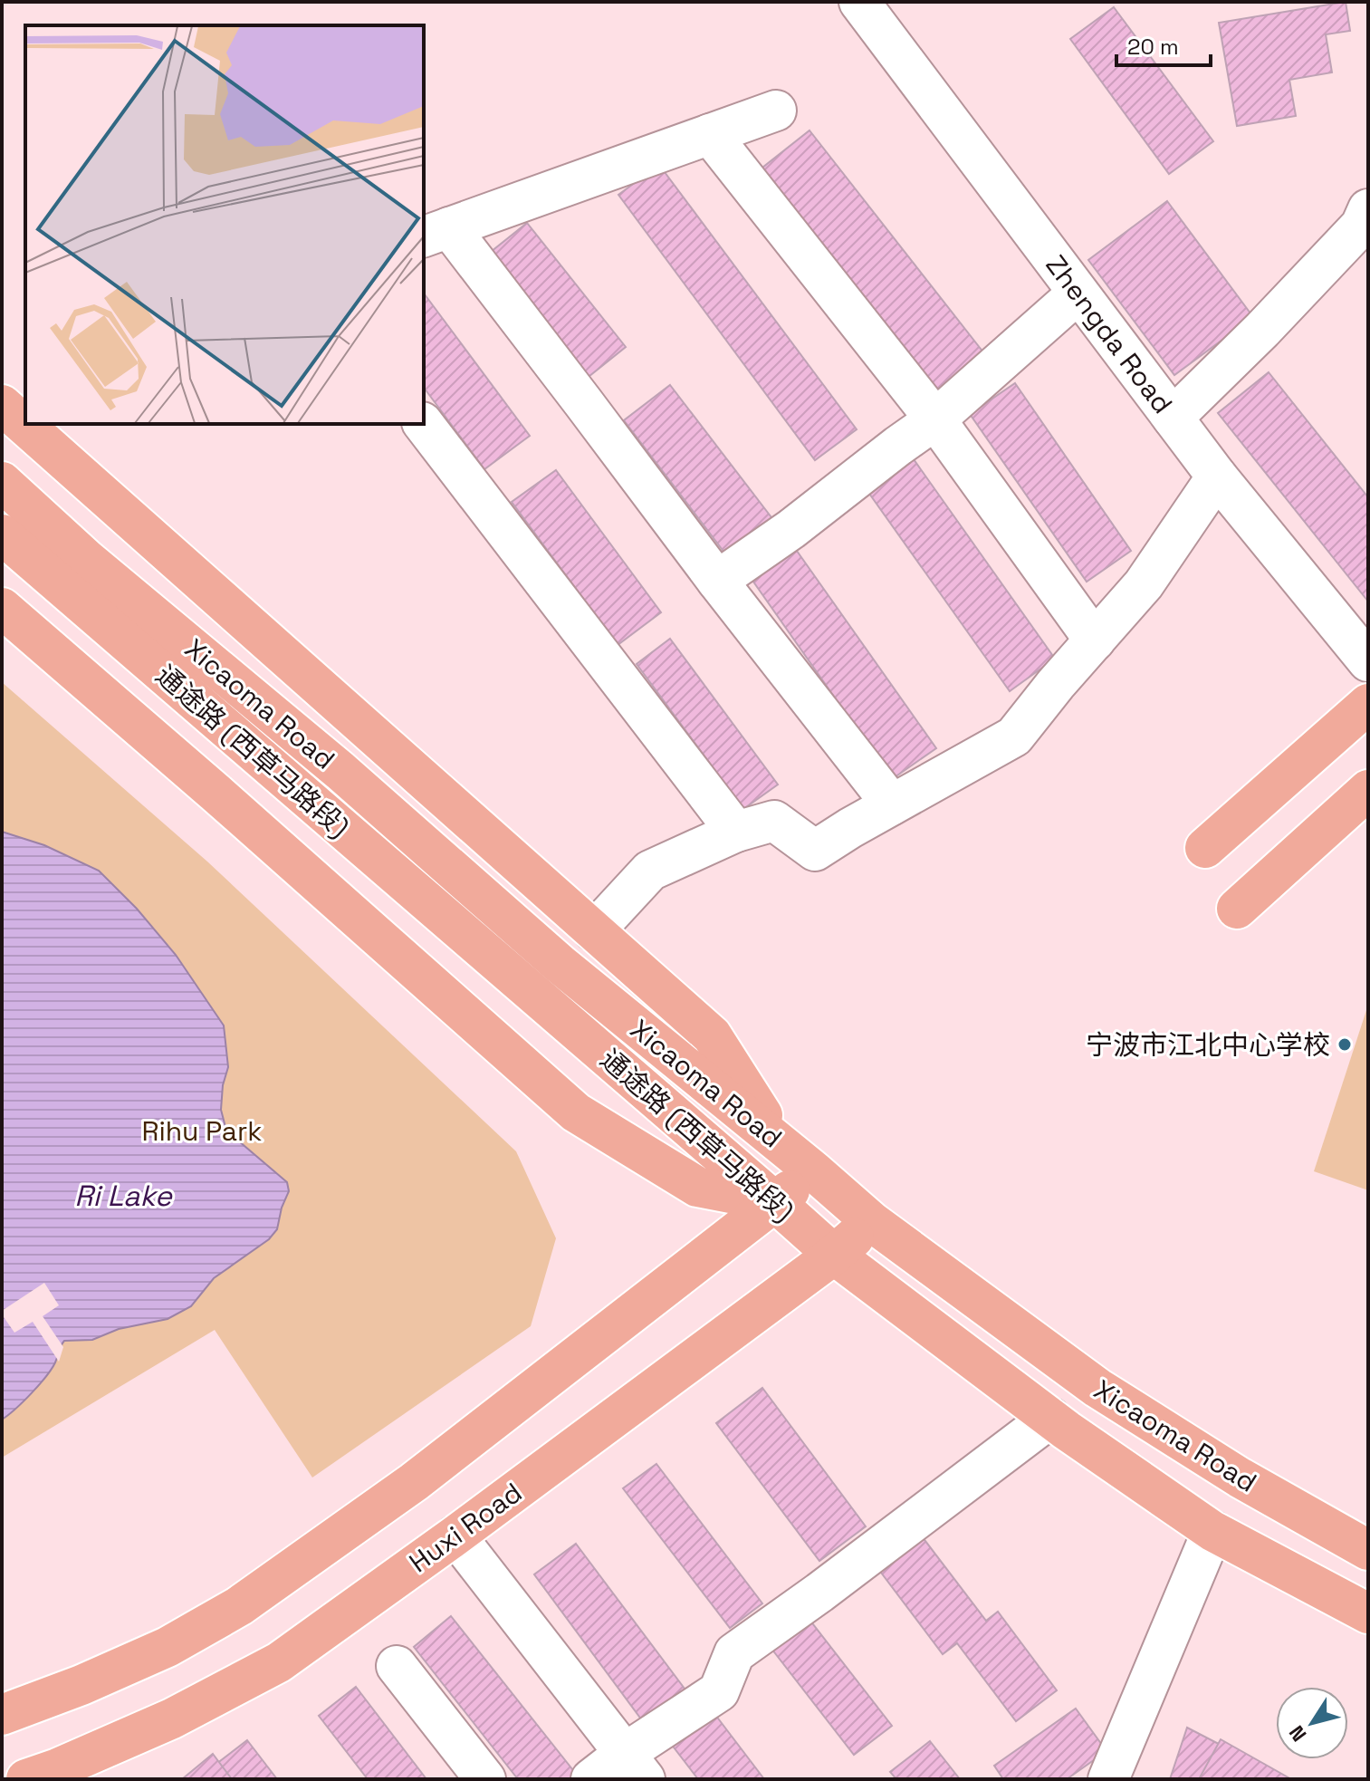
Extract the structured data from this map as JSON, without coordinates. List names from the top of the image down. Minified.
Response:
{"streets":{"main road":["Xicaoma Road","通途路 (西草马路段)","Huxi Road"],"street":["Zhengda Road"]},"crossings":[["Xicaoma Road","通途路 (西草马路段)"],["Xicaoma Road","Huxi Road"],["通途路 (西草马路段)","Huxi Road"]],"water":["Ri Lake"],"parks":["Rihu Park"],"places":["宁波市江北中心学校"],"scale_bar":"20 m","north":"bottom left"}
